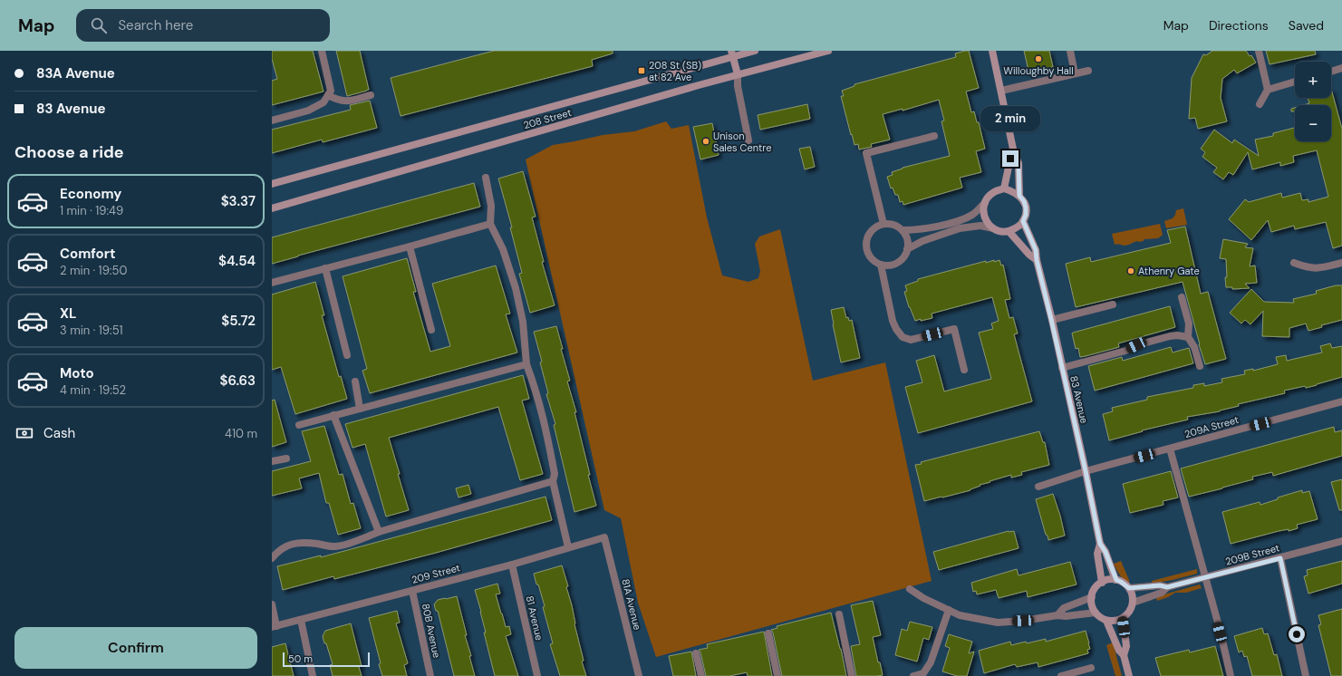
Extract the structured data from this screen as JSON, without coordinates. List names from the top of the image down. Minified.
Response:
{"streets":{"main road":["208 Street","83 Avenue"],"street":["209A Street","209B Street","209 Street","81A Avenue","81 Avenue","80B Avenue"]},"crossings":[["83 Avenue","209A Street"],["83 Avenue","209B Street"],["209 Street","81A Avenue"],["209 Street","81 Avenue"],["209 Street","80B Avenue"]],"places":{"other":["Willoughby Hall","Unison Sales Centre","Athenry Gate"],"transit":["208 St (SB) at 82 Ave"]},"scale_bar":"50 m","page":{"header":"Map","search":"Search here","nav":["Map","Directions","Saved"],"banner":["83A Avenue","83 Avenue"],"map_buttons":["+","−"],"bubble":"2 min","heading":"Choose a ride","list":[{"name":"Economy","note":"1 min · 19:49","value":"$3.37"},{"name":"Comfort","note":"2 min · 19:50","value":"$4.54"},{"name":"XL","note":"3 min · 19:51","value":"$5.72"},{"name":"Moto","note":"4 min · 19:52","value":"$6.63"}],"pay":["Cash","410 m"],"buttons":"Confirm","scale":"50 m"}}
